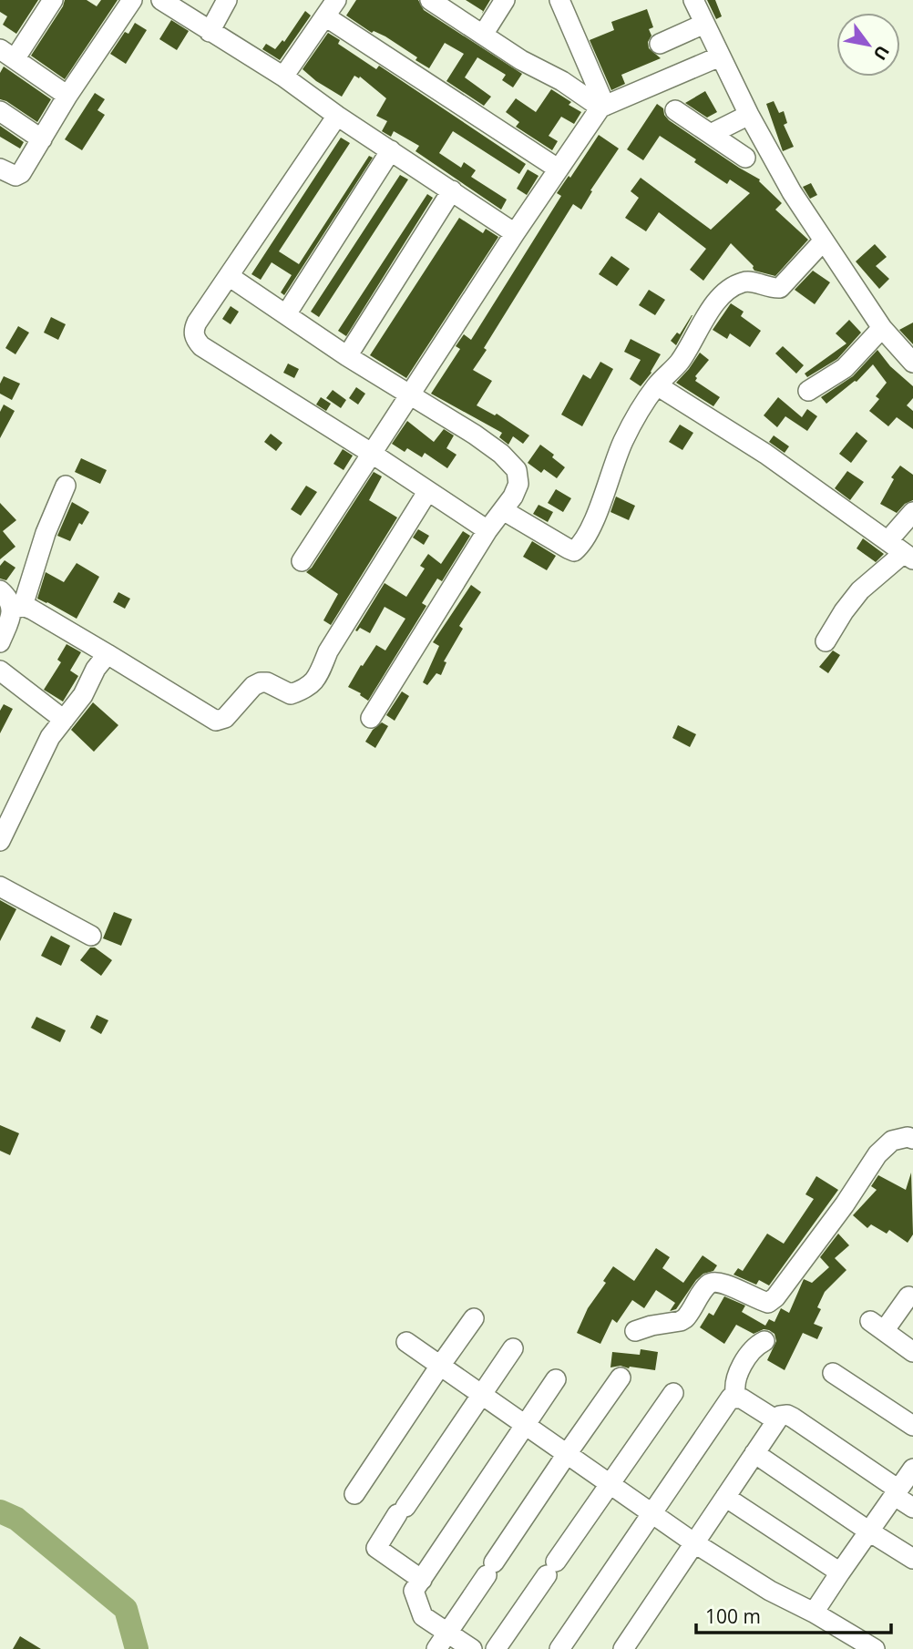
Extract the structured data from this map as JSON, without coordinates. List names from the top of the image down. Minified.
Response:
{"scale_bar":"100 m","north":"bottom right"}
